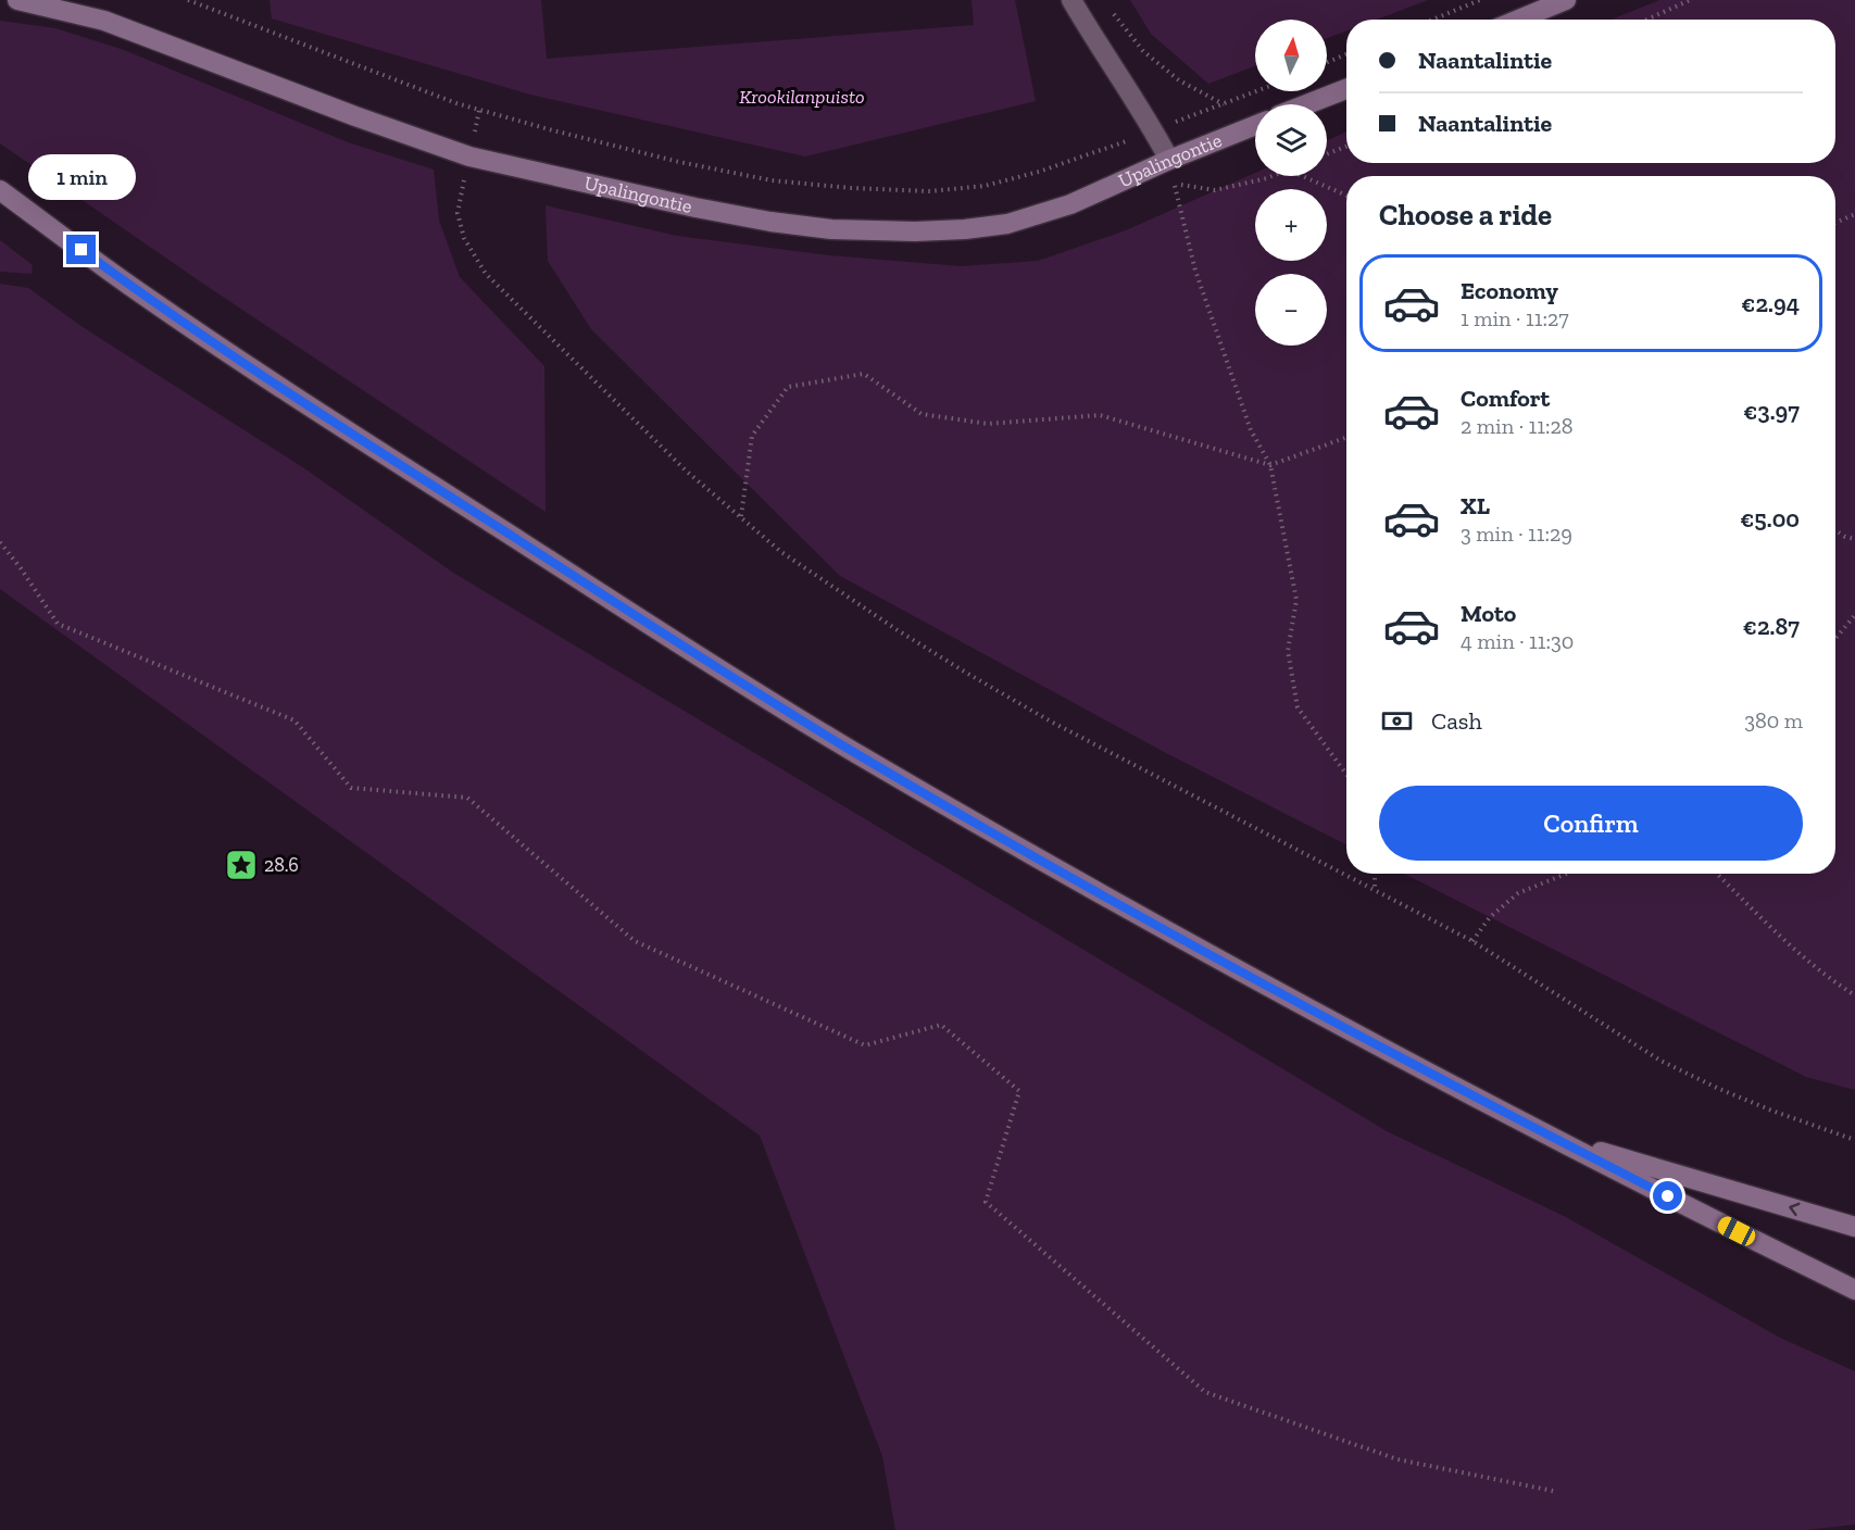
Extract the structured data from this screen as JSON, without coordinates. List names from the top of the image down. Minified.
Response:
{"streets":{"main road":["Upalingontie"]},"parks":["Krookilanpuisto"],"places":{"place":["28.6"]},"north":"top","page":{"map_buttons":["+","−"],"banner":["Naantalintie","Naantalintie"],"bubble":"1 min","heading":"Choose a ride","list":[{"name":"Economy","note":"1 min · 11:27","value":"€2.94"},{"name":"Comfort","note":"2 min · 11:28","value":"€3.97"},{"name":"XL","note":"3 min · 11:29","value":"€5.00"},{"name":"Moto","note":"4 min · 11:30","value":"€2.87"}],"pay":["Cash","380 m"],"buttons":"Confirm"}}
